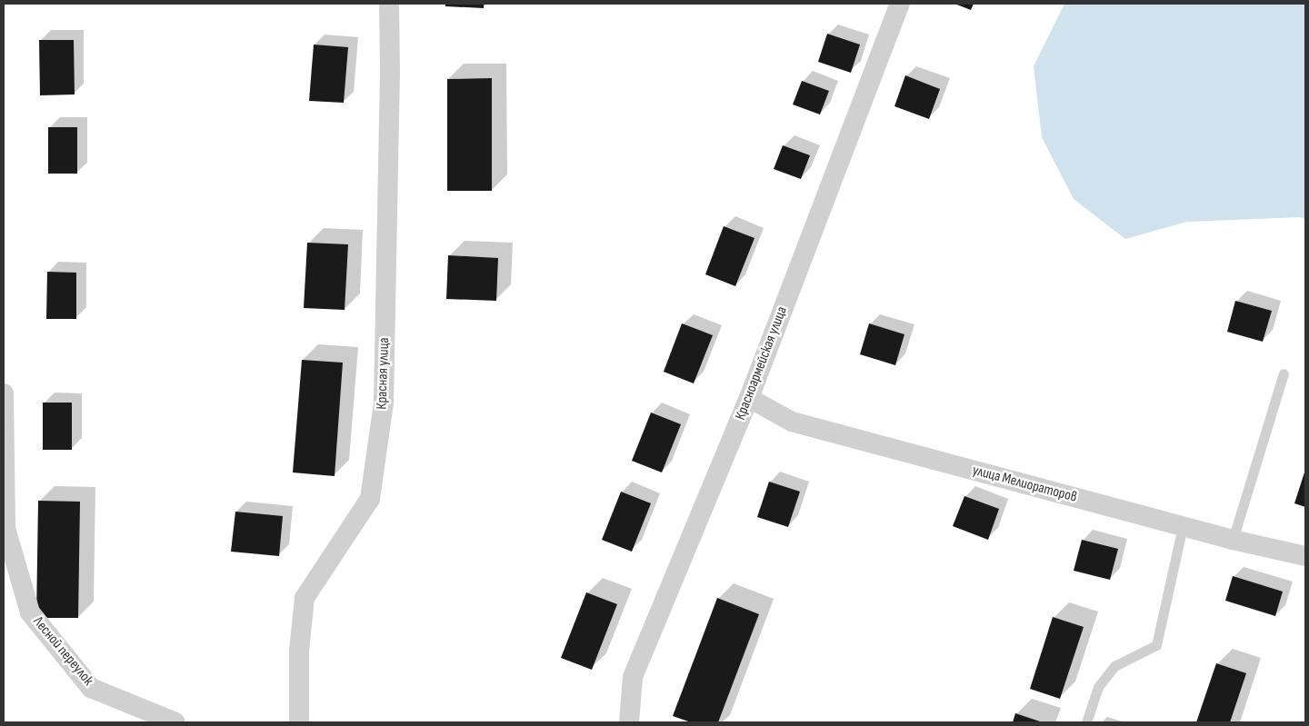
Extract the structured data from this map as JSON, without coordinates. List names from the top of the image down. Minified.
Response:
{"streets":{"street":["Красноармейская улица","Красная улица","улица Мелиораторов","Лесной переулок"]},"crossings":[["Красноармейская улица","улица Мелиораторов"]]}
